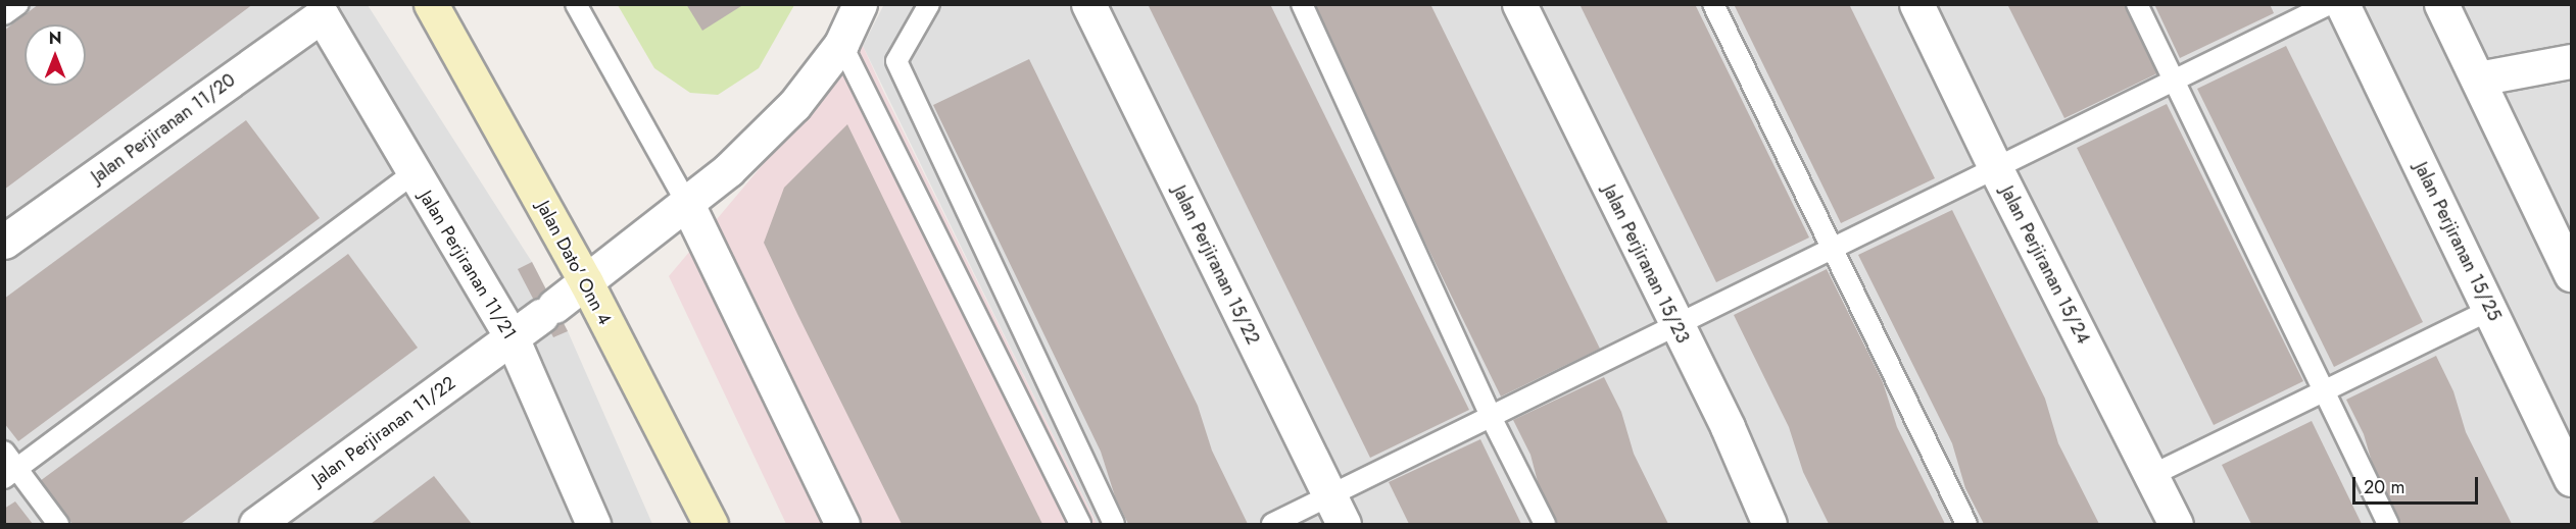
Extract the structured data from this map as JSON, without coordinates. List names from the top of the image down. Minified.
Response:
{"streets":{"main road":["Jalan Dato' Onn 4"],"street":["Jalan Perjiranan 11/20","Jalan Perjiranan 15/25","Jalan Perjiranan 15/23","Jalan Perjiranan 11/21","Jalan Perjiranan 15/22","Jalan Perjiranan 15/24","Jalan Perjiranan 11/22"]},"crossings":[["Jalan Perjiranan 11/20","Jalan Perjiranan 11/21"],["Jalan Dato' Onn 4","Jalan Perjiranan 11/22"],["Jalan Perjiranan 11/21","Jalan Perjiranan 11/22"]],"scale_bar":"20 m","north":"top"}
